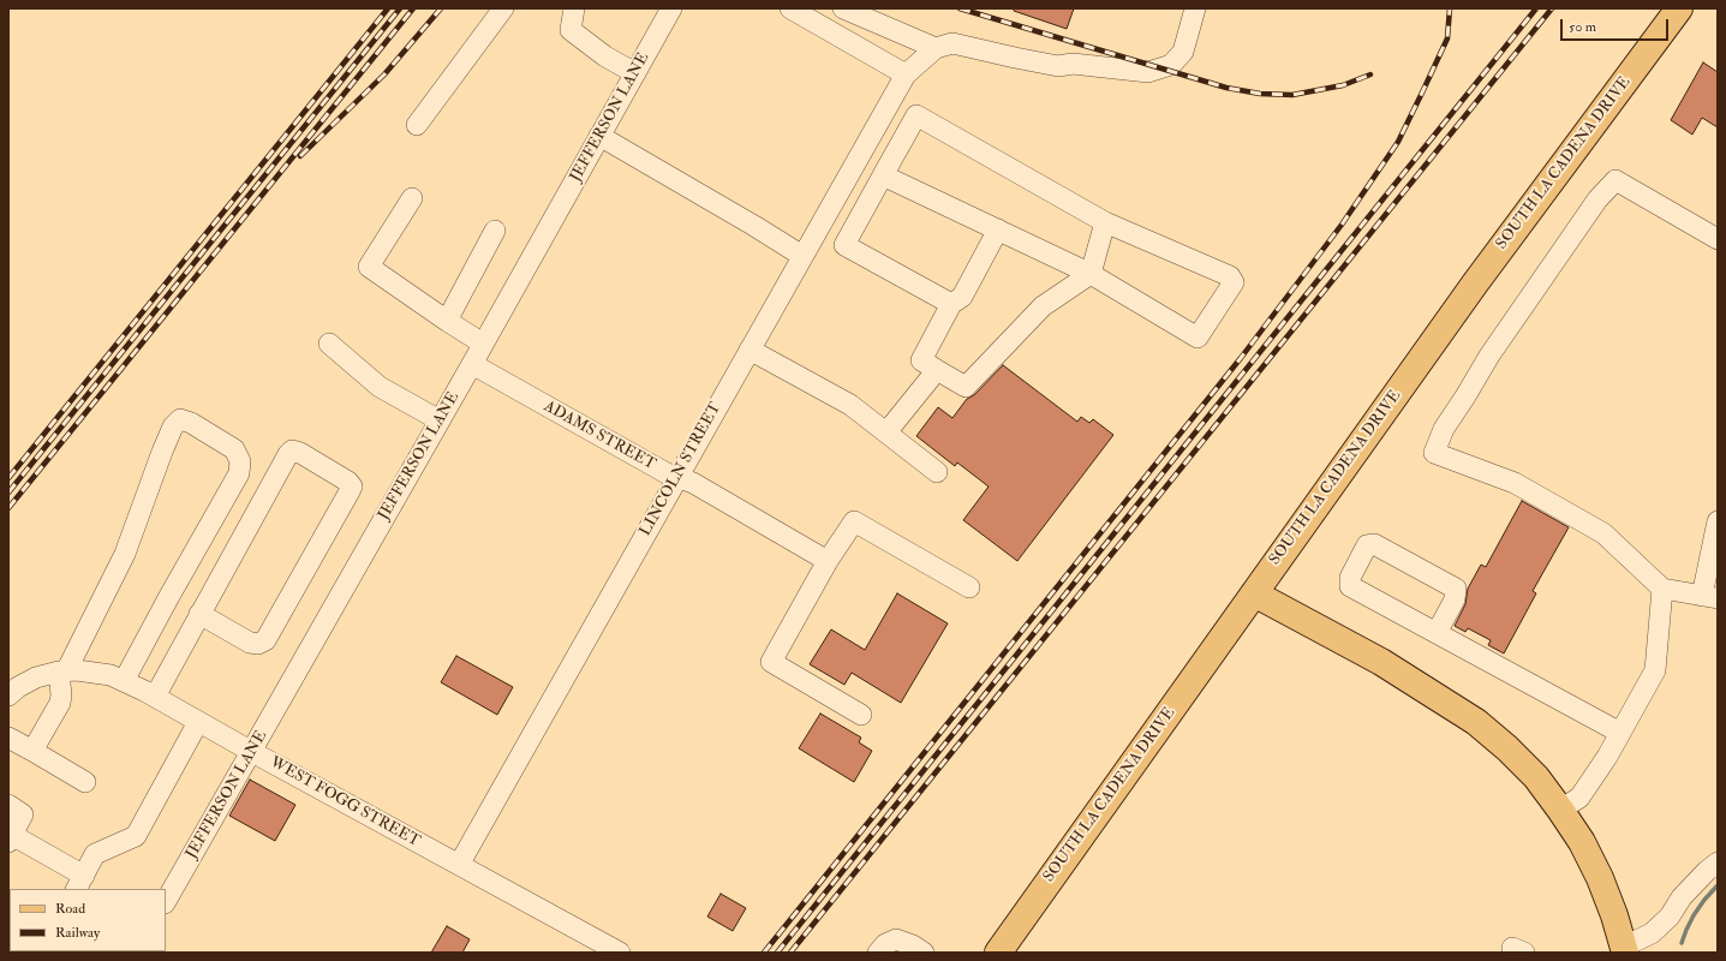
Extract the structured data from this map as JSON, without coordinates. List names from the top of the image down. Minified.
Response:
{"streets":{"main road":["SOUTH LA CADENA DRIVE"],"street":["JEFFERSON LANE","ADAMS STREET","LINCOLN STREET","WEST FOGG STREET"]},"crossings":[["JEFFERSON LANE","ADAMS STREET"],["JEFFERSON LANE","WEST FOGG STREET"],["ADAMS STREET","LINCOLN STREET"],["LINCOLN STREET","WEST FOGG STREET"]],"legend":["Road","Railway"],"scale_bar":"50 m"}
